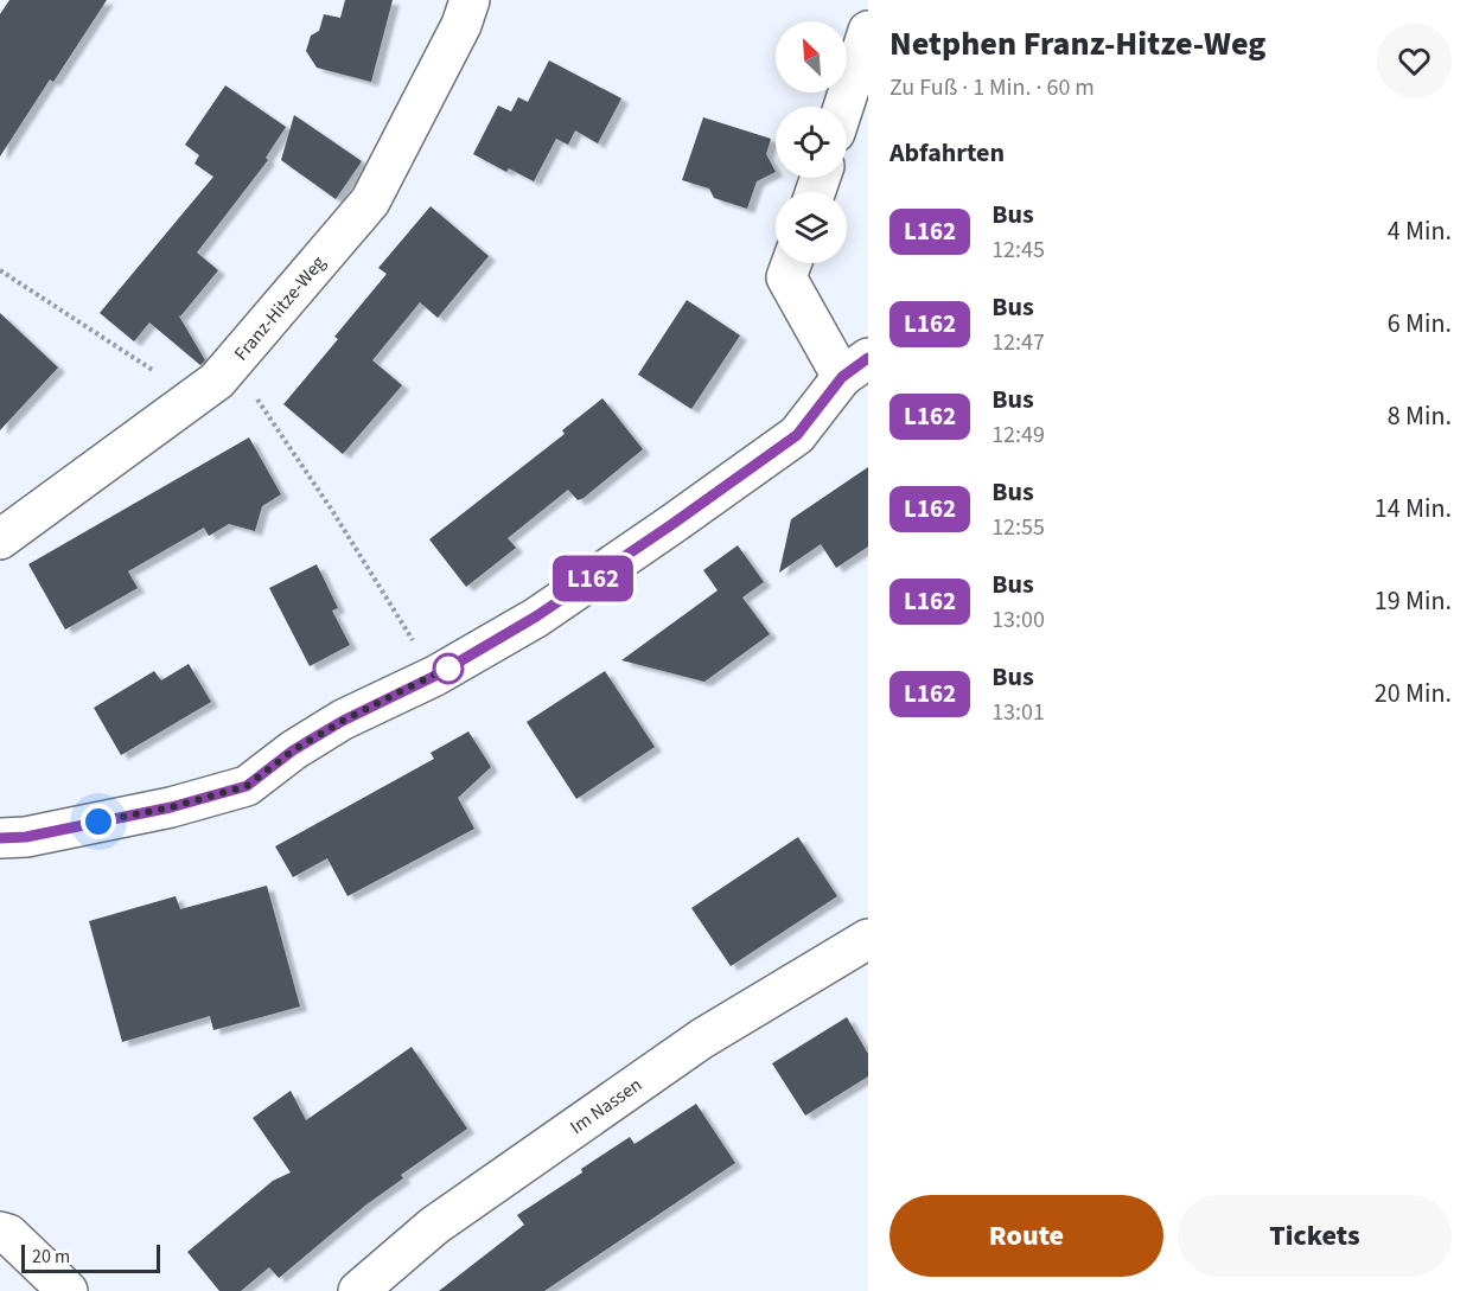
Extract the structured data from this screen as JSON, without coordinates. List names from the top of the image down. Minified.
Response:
{"streets":{"street":["Franz-Hitze-Weg","Im Nassen"]},"lines":["bus line L162"],"scale_bar":"20 m","north":"top left","page":{"on_map":"L162","heading":[["Netphen Franz-Hitze-Weg","Zu Fuß · 1 Min. · 60 m"],"Abfahrten"],"list":[{"mark":"L162","name":"Bus","note":"12:45","value":"4 Min."},{"mark":"L162","name":"Bus","note":"12:47","value":"6 Min."},{"mark":"L162","name":"Bus","note":"12:49","value":"8 Min."},{"mark":"L162","name":"Bus","note":"12:55","value":"14 Min."},{"mark":"L162","name":"Bus","note":"13:00","value":"19 Min."},{"mark":"L162","name":"Bus","note":"13:01","value":"20 Min."}],"buttons":["Route","Tickets"],"scale":"20 m"}}
